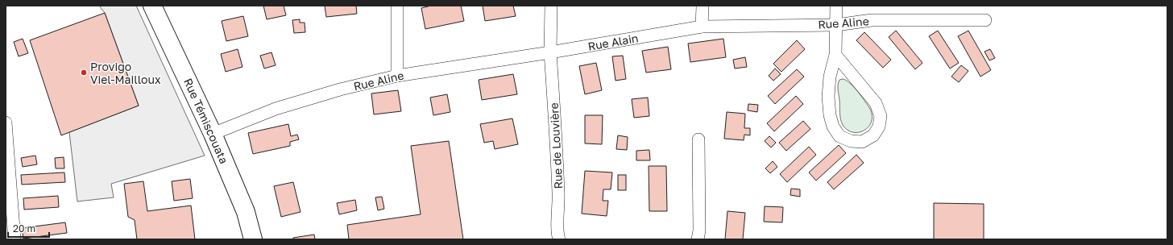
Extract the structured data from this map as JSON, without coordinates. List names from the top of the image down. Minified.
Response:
{"streets":{"main road":["Rue Témiscouata"],"street":["Rue Aline","Rue Alain","Rue de Louvière"]},"crossings":[["Rue Aline","Rue Alain"],["Rue Aline","Rue Témiscouata"],["Rue Aline","Rue de Louvière"],["Rue Alain","Rue de Louvière"]],"places":["Provigo Viel-Mailloux"],"scale_bar":"20 m"}
